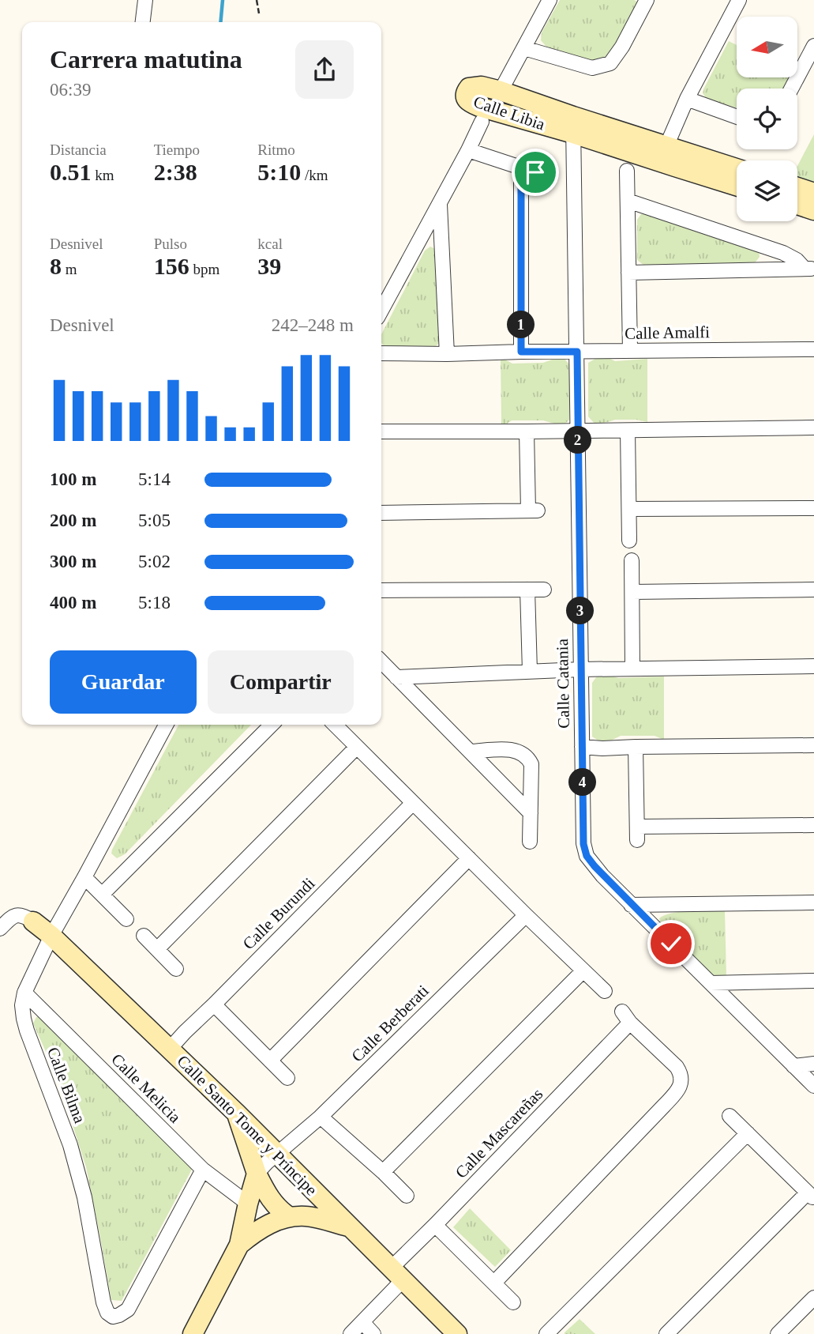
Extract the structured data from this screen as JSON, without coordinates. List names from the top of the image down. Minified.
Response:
{"streets":{"street":["Calle Libia","Calle Amalfi","Calle Catania","Calle Burundi","Calle Berberati","Calle Bilma","Calle Melicia","Calle Santo Tome y Príncipe","Calle Mascareñas"]},"crossings":[["Calle Libia","Calle Catania"],["Calle Amalfi","Calle Catania"],["Calle Burundi","Calle Santo Tome y Príncipe"],["Calle Berberati","Calle Santo Tome y Príncipe"],["Calle Bilma","Calle Melicia"],["Calle Bilma","Calle Santo Tome y Príncipe"],["Calle Santo Tome y Príncipe","Calle Mascareñas"]],"north":"left","page":{"heading":["Carrera matutina","06:39"],"stats":[["Distancia","0.51 km"],["Tiempo","2:38"],["Ritmo","5:10 /km"],["Desnivel","8 m"],["Pulso","156 bpm"],["kcal","39"]],"chart":["Desnivel","242–248 m"],"pins":["1","2","3","4"],"list":[{"name":"100 m","note":"5:14"},{"name":"200 m","note":"5:05"},{"name":"300 m","note":"5:02"},{"name":"400 m","note":"5:18"}],"buttons":["Guardar","Compartir"]}}
